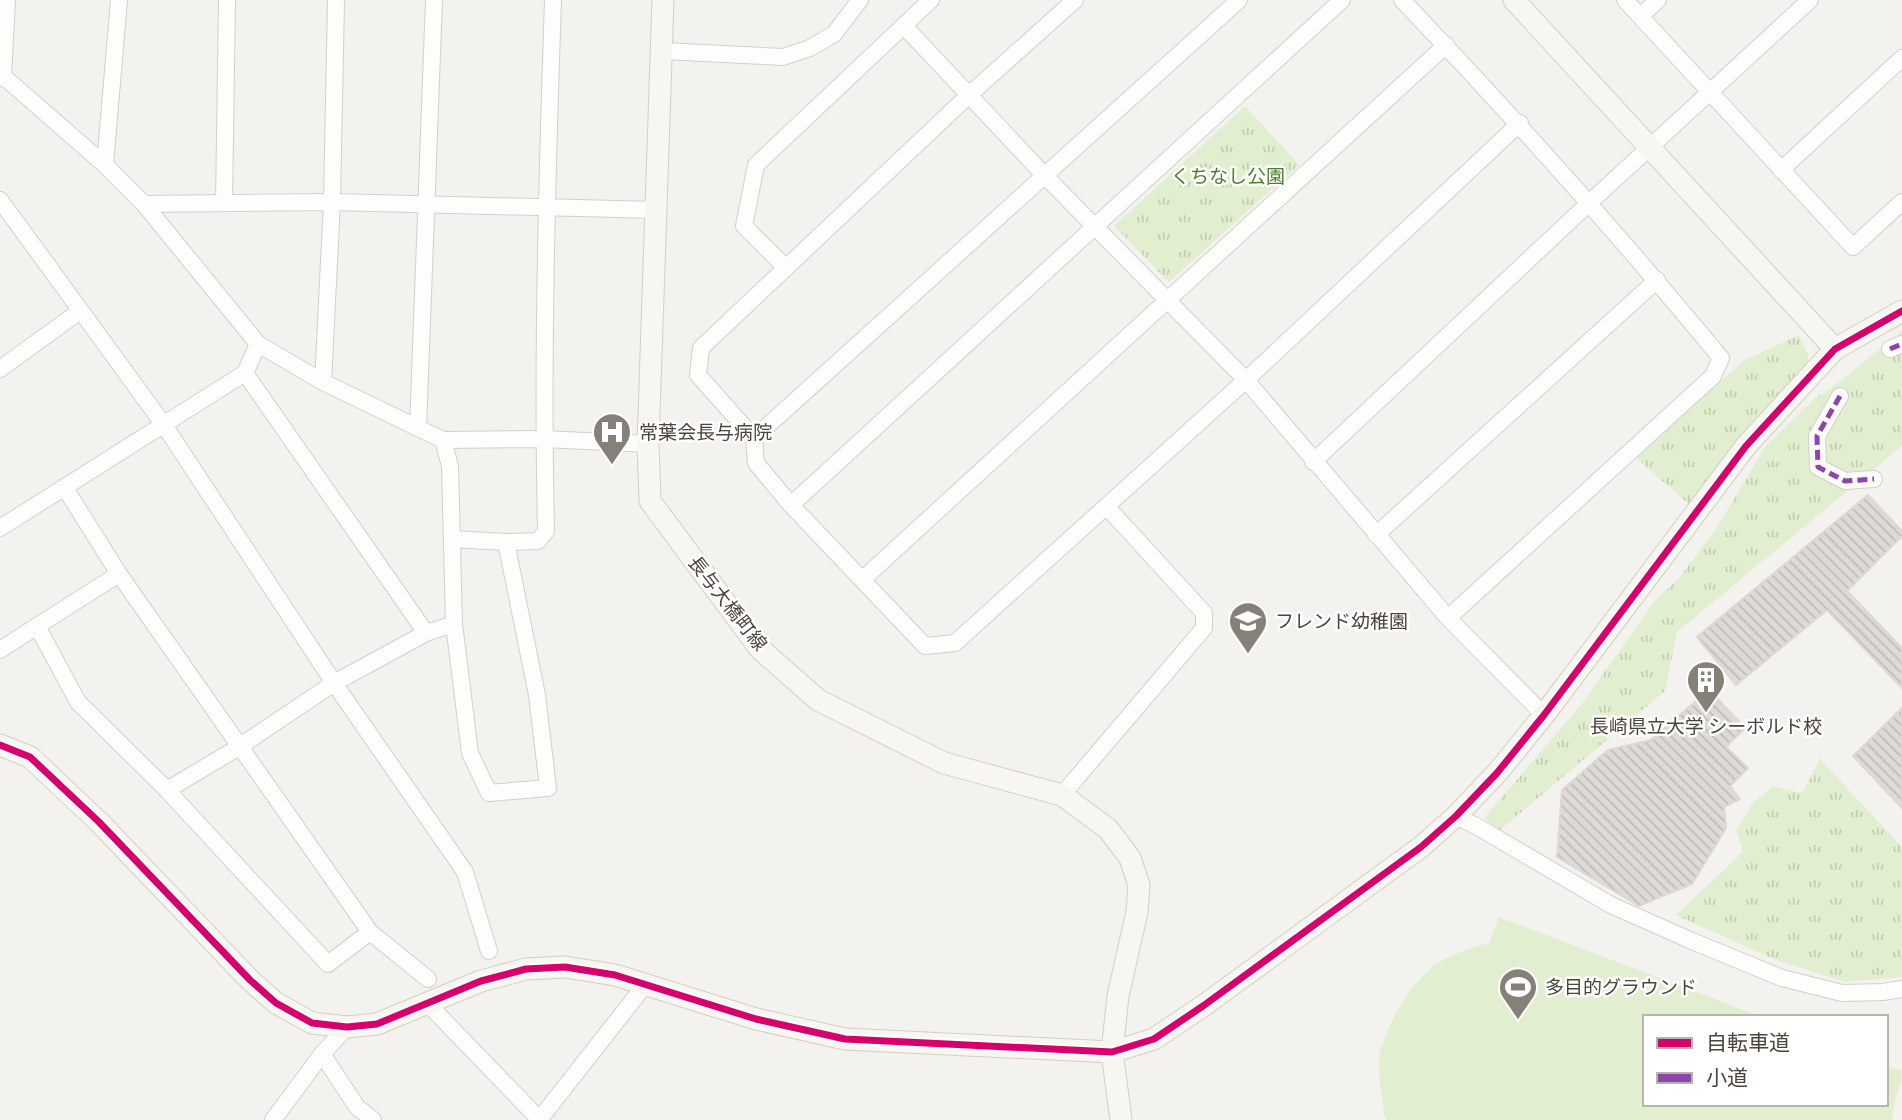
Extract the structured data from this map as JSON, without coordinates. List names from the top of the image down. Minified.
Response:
{"streets":{"street":["長与大橋町線"]},"parks":["くちなし公園"],"places":{"hospital":["常葉会長与病院"],"school or university":["フレンド幼稚園"],"building":["長崎県立大学 シーボルド校"],"sports":["多目的グラウンド"]},"legend":["自転車道","小道"]}
